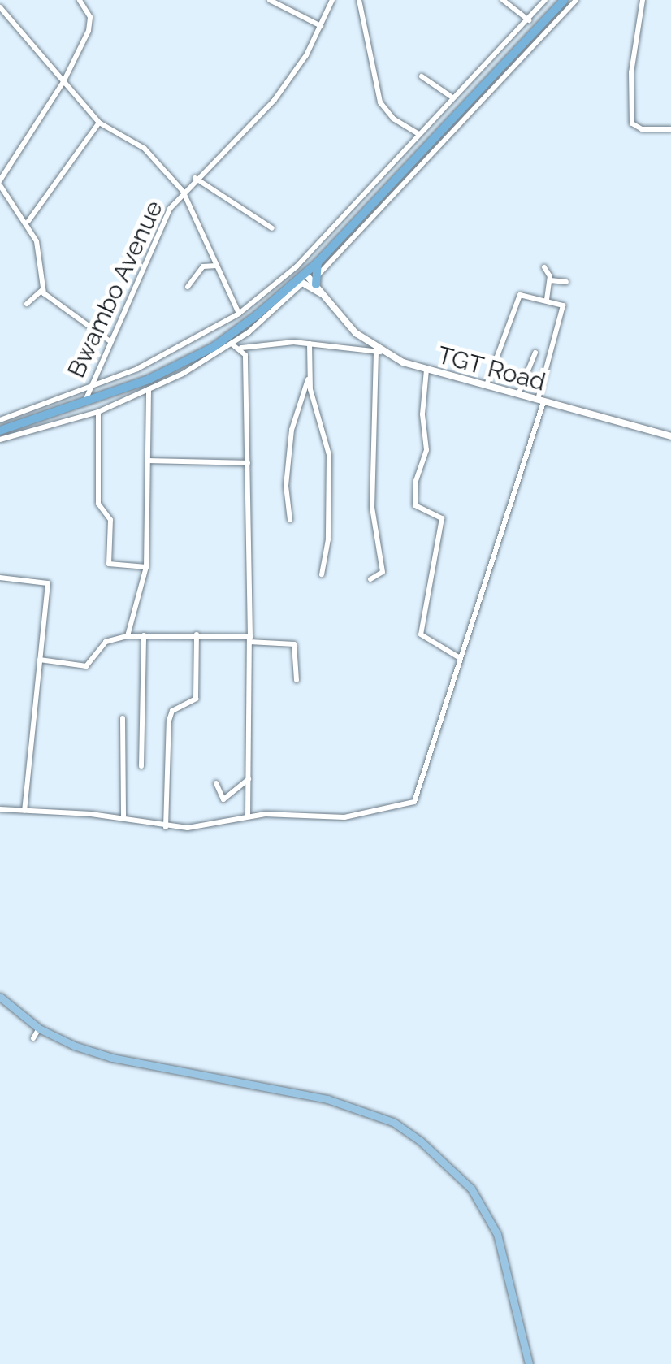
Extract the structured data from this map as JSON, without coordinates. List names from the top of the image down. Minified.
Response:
{"streets":{"street":["Bwambo Avenue","TGT Road"]}}
